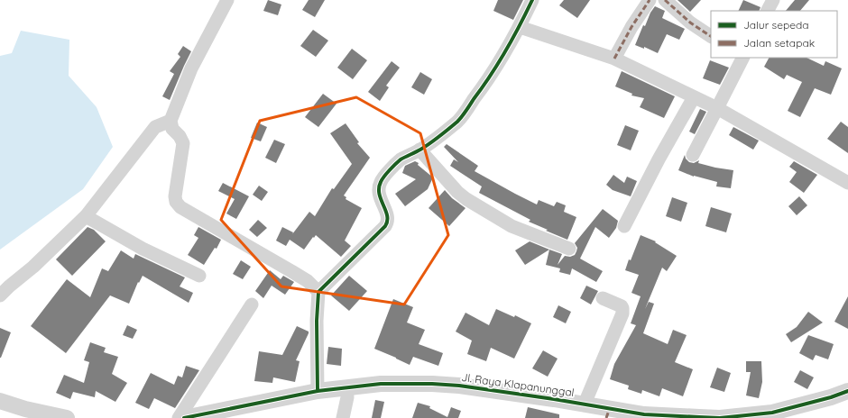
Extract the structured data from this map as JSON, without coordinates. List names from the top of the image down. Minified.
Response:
{"streets":{"street":["Jl. Raya Klapanunggal"]},"legend":["Jalur sepeda","Jalan setapak"]}
